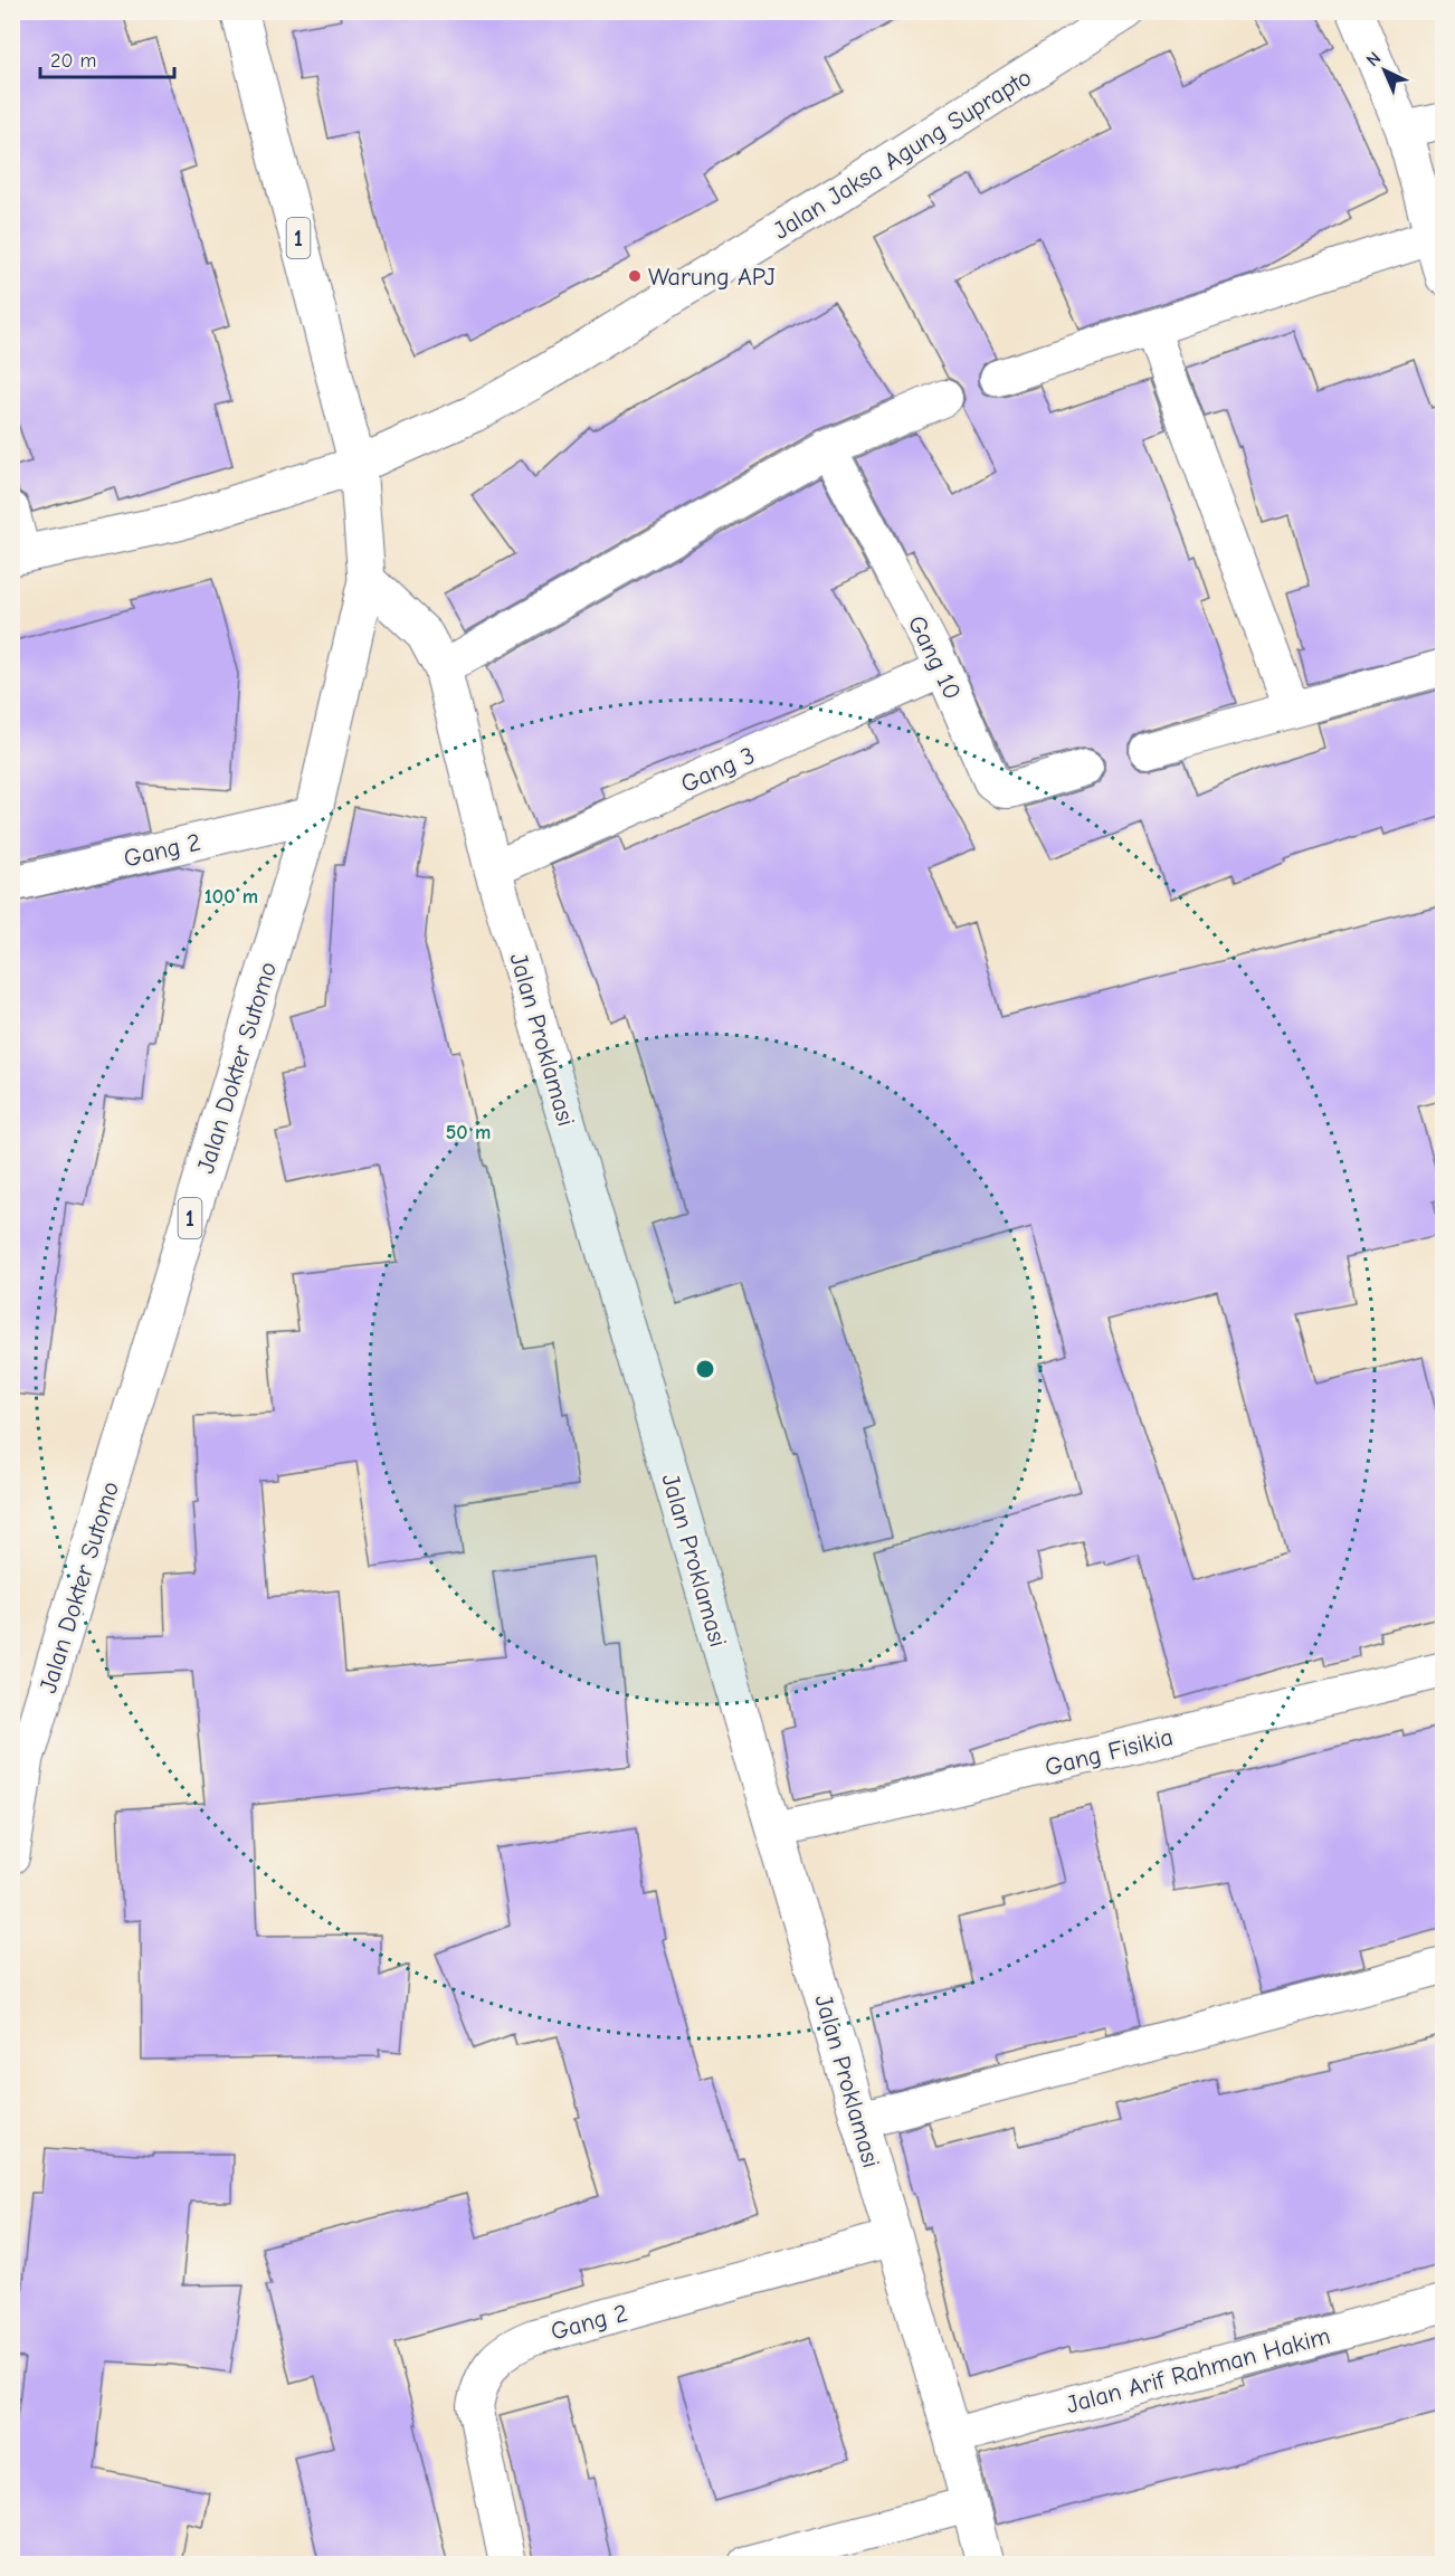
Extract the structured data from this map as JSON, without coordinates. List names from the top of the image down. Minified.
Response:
{"streets":{"main road":["Jalan Jaksa Agung Suprapto","1","Jalan Proklamasi","Jalan Dokter Sutomo","Jalan Arif Rahman Hakim"],"street":["Gang 10","Gang 3","Gang 2","Gang Fisikia"]},"crossings":[["Jalan Jaksa Agung Suprapto","1"],["Jalan Jaksa Agung Suprapto","Jalan Dokter Sutomo"],["1","Jalan Dokter Sutomo"],["Gang 10","Gang 3"],["Gang 3","Jalan Proklamasi"],["Gang 2","Jalan Proklamasi"],["Gang 2","Jalan Dokter Sutomo"],["Jalan Proklamasi","Jalan Dokter Sutomo"],["Jalan Proklamasi","Gang Fisikia"],["Jalan Proklamasi","Jalan Arif Rahman Hakim"]],"places":["Warung APJ"],"scale_bar":"20 m","north":"top left","rings":["100 m","50 m"]}
